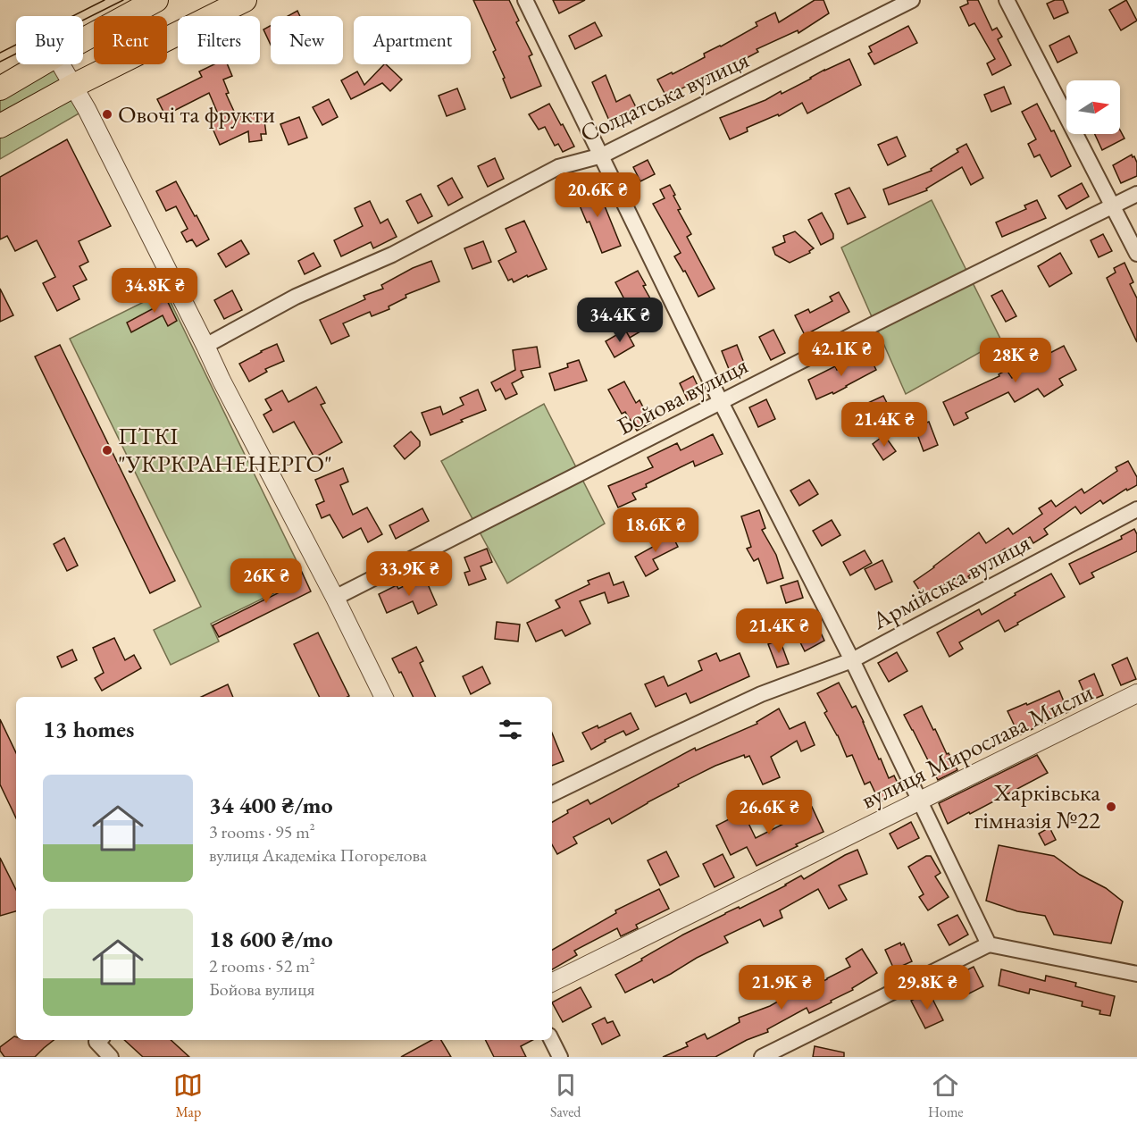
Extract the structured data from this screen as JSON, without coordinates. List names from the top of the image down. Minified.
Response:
{"streets":{"street":["Солдатська вулиця","Бойова вулиця","Армійська вулиця","вулиця Мирослава Мисли"]},"places":["Овочі та фрукти","ПТКІ \"УКРКРАНЕНЕРГО\"","Харківська гімназія №22"],"north":"right","page":{"chip":["Buy","Rent","Filters","New","Apartment"],"price":["20.6K ₴","34.8K ₴","34.4K ₴","42.1K ₴","28K ₴","21.4K ₴","18.6K ₴","33.9K ₴","26K ₴","21.4K ₴","26.6K ₴","21.9K ₴","29.8K ₴"],"heading":"13 homes","list":[{"name":"34 400 ₴/mo","note":"3 rooms · 95 m² · вулиця Академіка Погорєлова"},{"name":"18 600 ₴/mo","note":"2 rooms · 52 m² · Бойова вулиця"}],"tabs":["Map","Saved","Home"]}}
